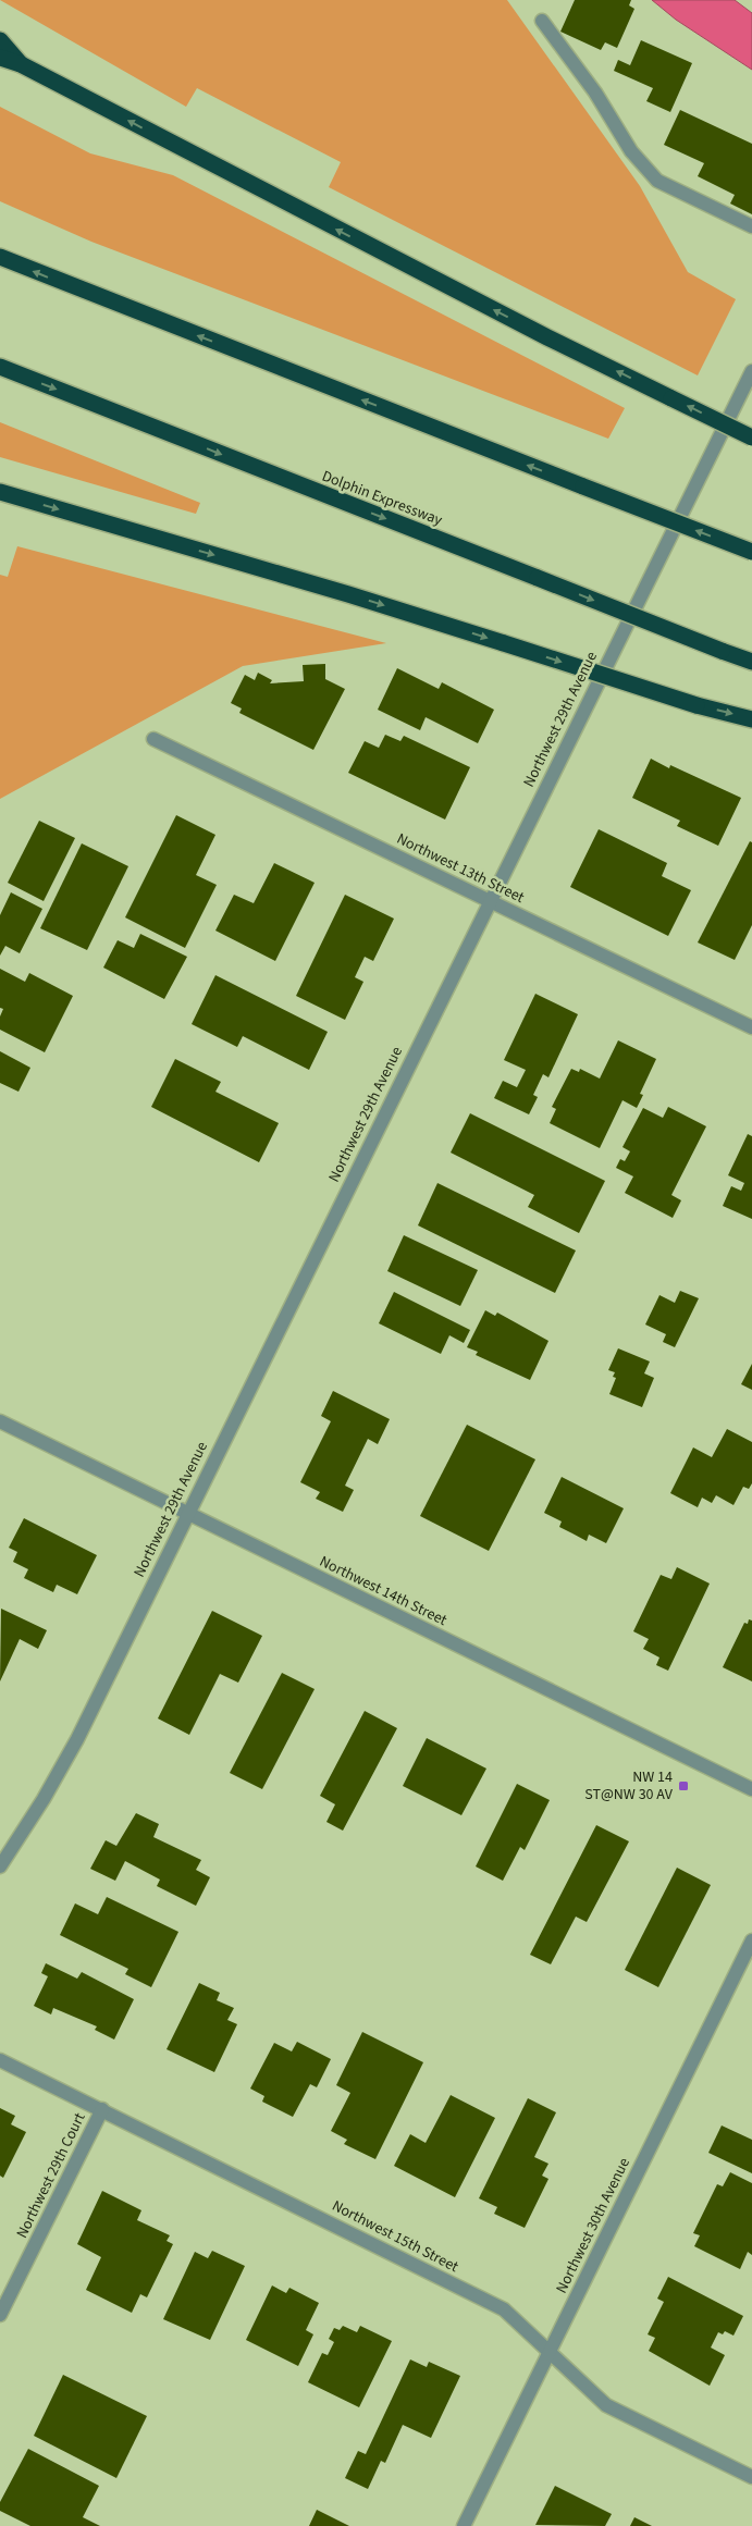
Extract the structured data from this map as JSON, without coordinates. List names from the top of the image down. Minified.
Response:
{"streets":{"highway":["Dolphin Expressway"],"street":["Northwest 29th Avenue","Northwest 13th Street","Northwest 14th Street","Northwest 29th Court","Northwest 30th Avenue","Northwest 15th Street"]},"crossings":[["Northwest 29th Avenue","Northwest 13th Street"],["Northwest 29th Avenue","Northwest 14th Street"],["Northwest 29th Court","Northwest 15th Street"],["Northwest 30th Avenue","Northwest 15th Street"]],"places":{"transit":["NW 14 ST@NW 30 AV"]}}
